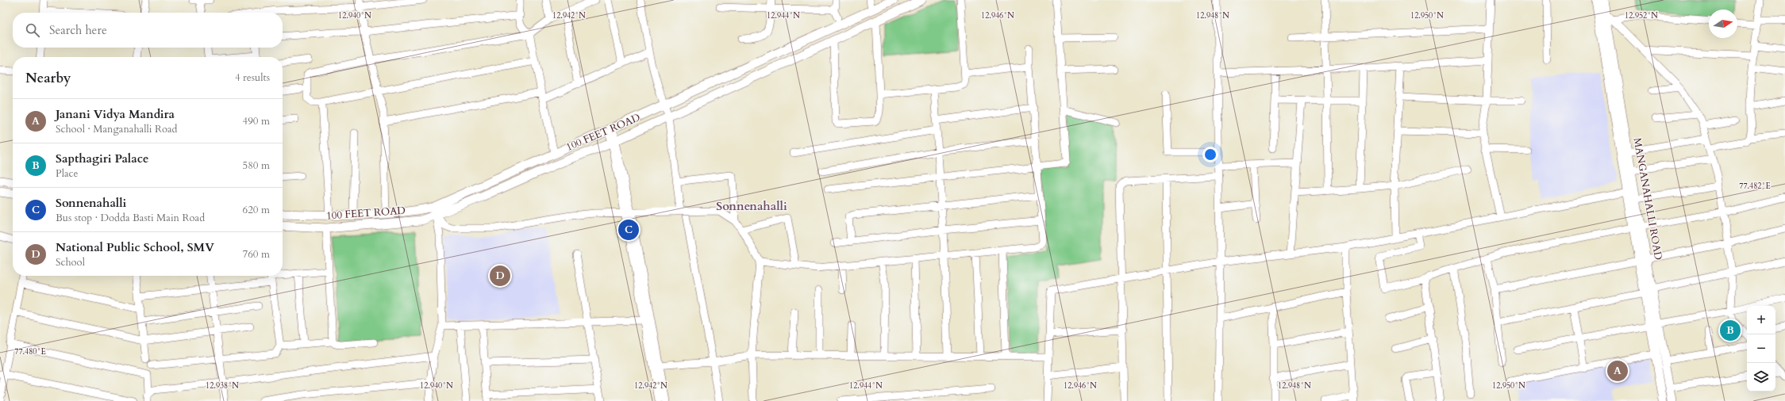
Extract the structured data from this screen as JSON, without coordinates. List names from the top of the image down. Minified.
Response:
{"streets":{"main road":["100 FEET ROAD","MANGANAHALLI ROAD"]},"districts":["Sonnenahalli"],"north":"right","page":{"search":"Search here","heading":["Nearby","4 results"],"list":[{"mark":"A","name":"Janani Vidya Mandira","note":"School · Manganahalli Road","value":"490 m"},{"mark":"B","name":"Sapthagiri Palace","note":"Place","value":"580 m"},{"mark":"C","name":"Sonnenahalli","note":"Bus stop · Dodda Basti Main Road","value":"620 m"},{"mark":"D","name":"National Public School, SMV","note":"School","value":"760 m"}],"pins":["C","D","B","A"],"map_buttons":["+","−"]},"coordinates":["12.940°N","12.942°N","12.944°N","12.946°N","12.948°N","12.950°N","12.952°N","77.482°E","77.480°E","12.938°N"]}
